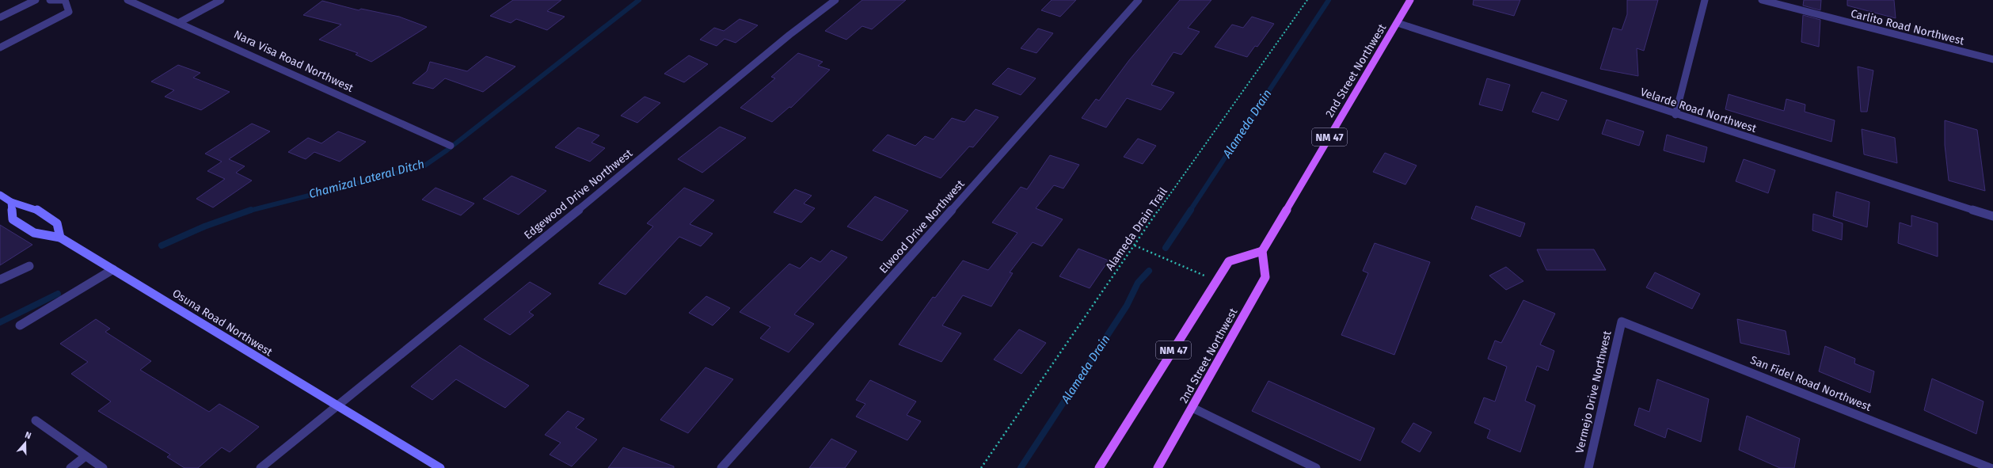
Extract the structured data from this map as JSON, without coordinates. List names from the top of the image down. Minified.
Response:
{"streets":{"main road":["2nd Street Northwest","NM 47","Osuna Road Northwest"],"street":["Carlito Road Northwest","Nara Visa Road Northwest","Velarde Road Northwest","Edgewood Drive Northwest","Elwood Drive Northwest","San Fidel Road Northwest","Vermejo Drive Northwest"],"path":["Alameda Drain Trail"]},"crossings":[["2nd Street Northwest","Velarde Road Northwest"],["2nd Street Northwest","NM 47"],["Edgewood Drive Northwest","Osuna Road Northwest"],["San Fidel Road Northwest","Vermejo Drive Northwest"]],"water":["Alameda Drain","Chamizal Lateral Ditch"],"north":"top"}
